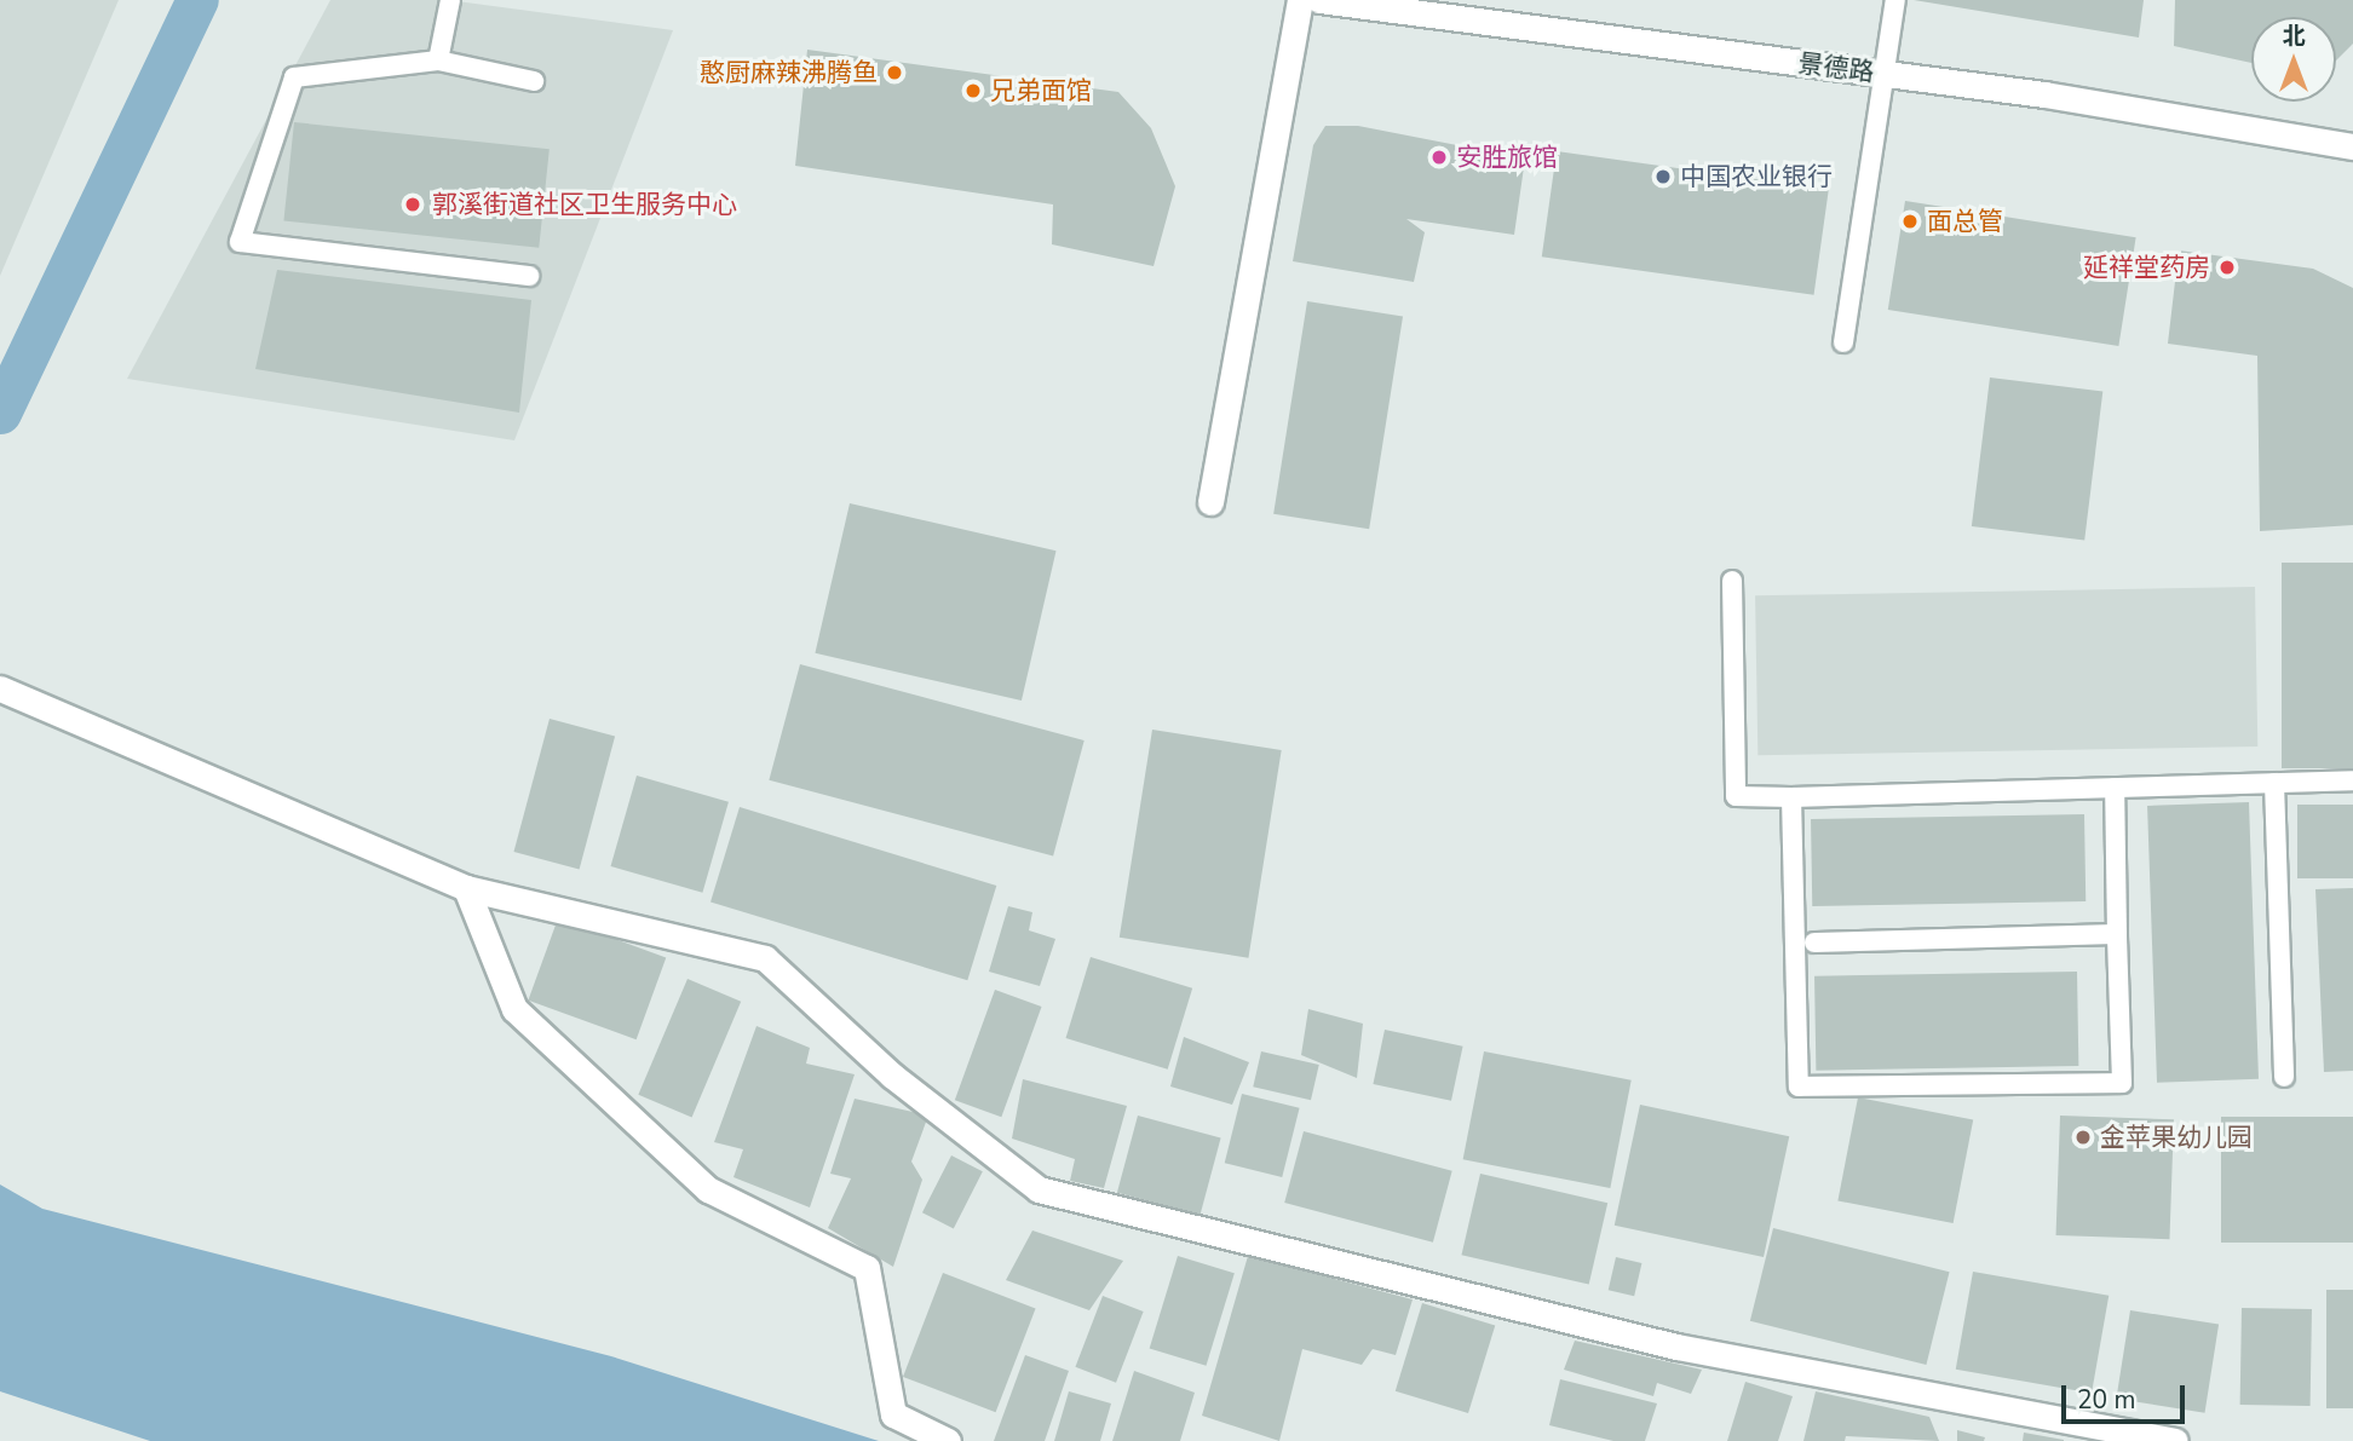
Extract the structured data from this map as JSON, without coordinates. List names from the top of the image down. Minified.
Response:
{"streets":{"street":["景德路"]},"places":["憨厨麻辣沸腾鱼","兄弟面馆","安胜旅馆","中国农业银行","郭溪街道社区卫生服务中心","面总管","延祥堂药房","金苹果幼儿园"],"scale_bar":"20 m","north":"top"}
